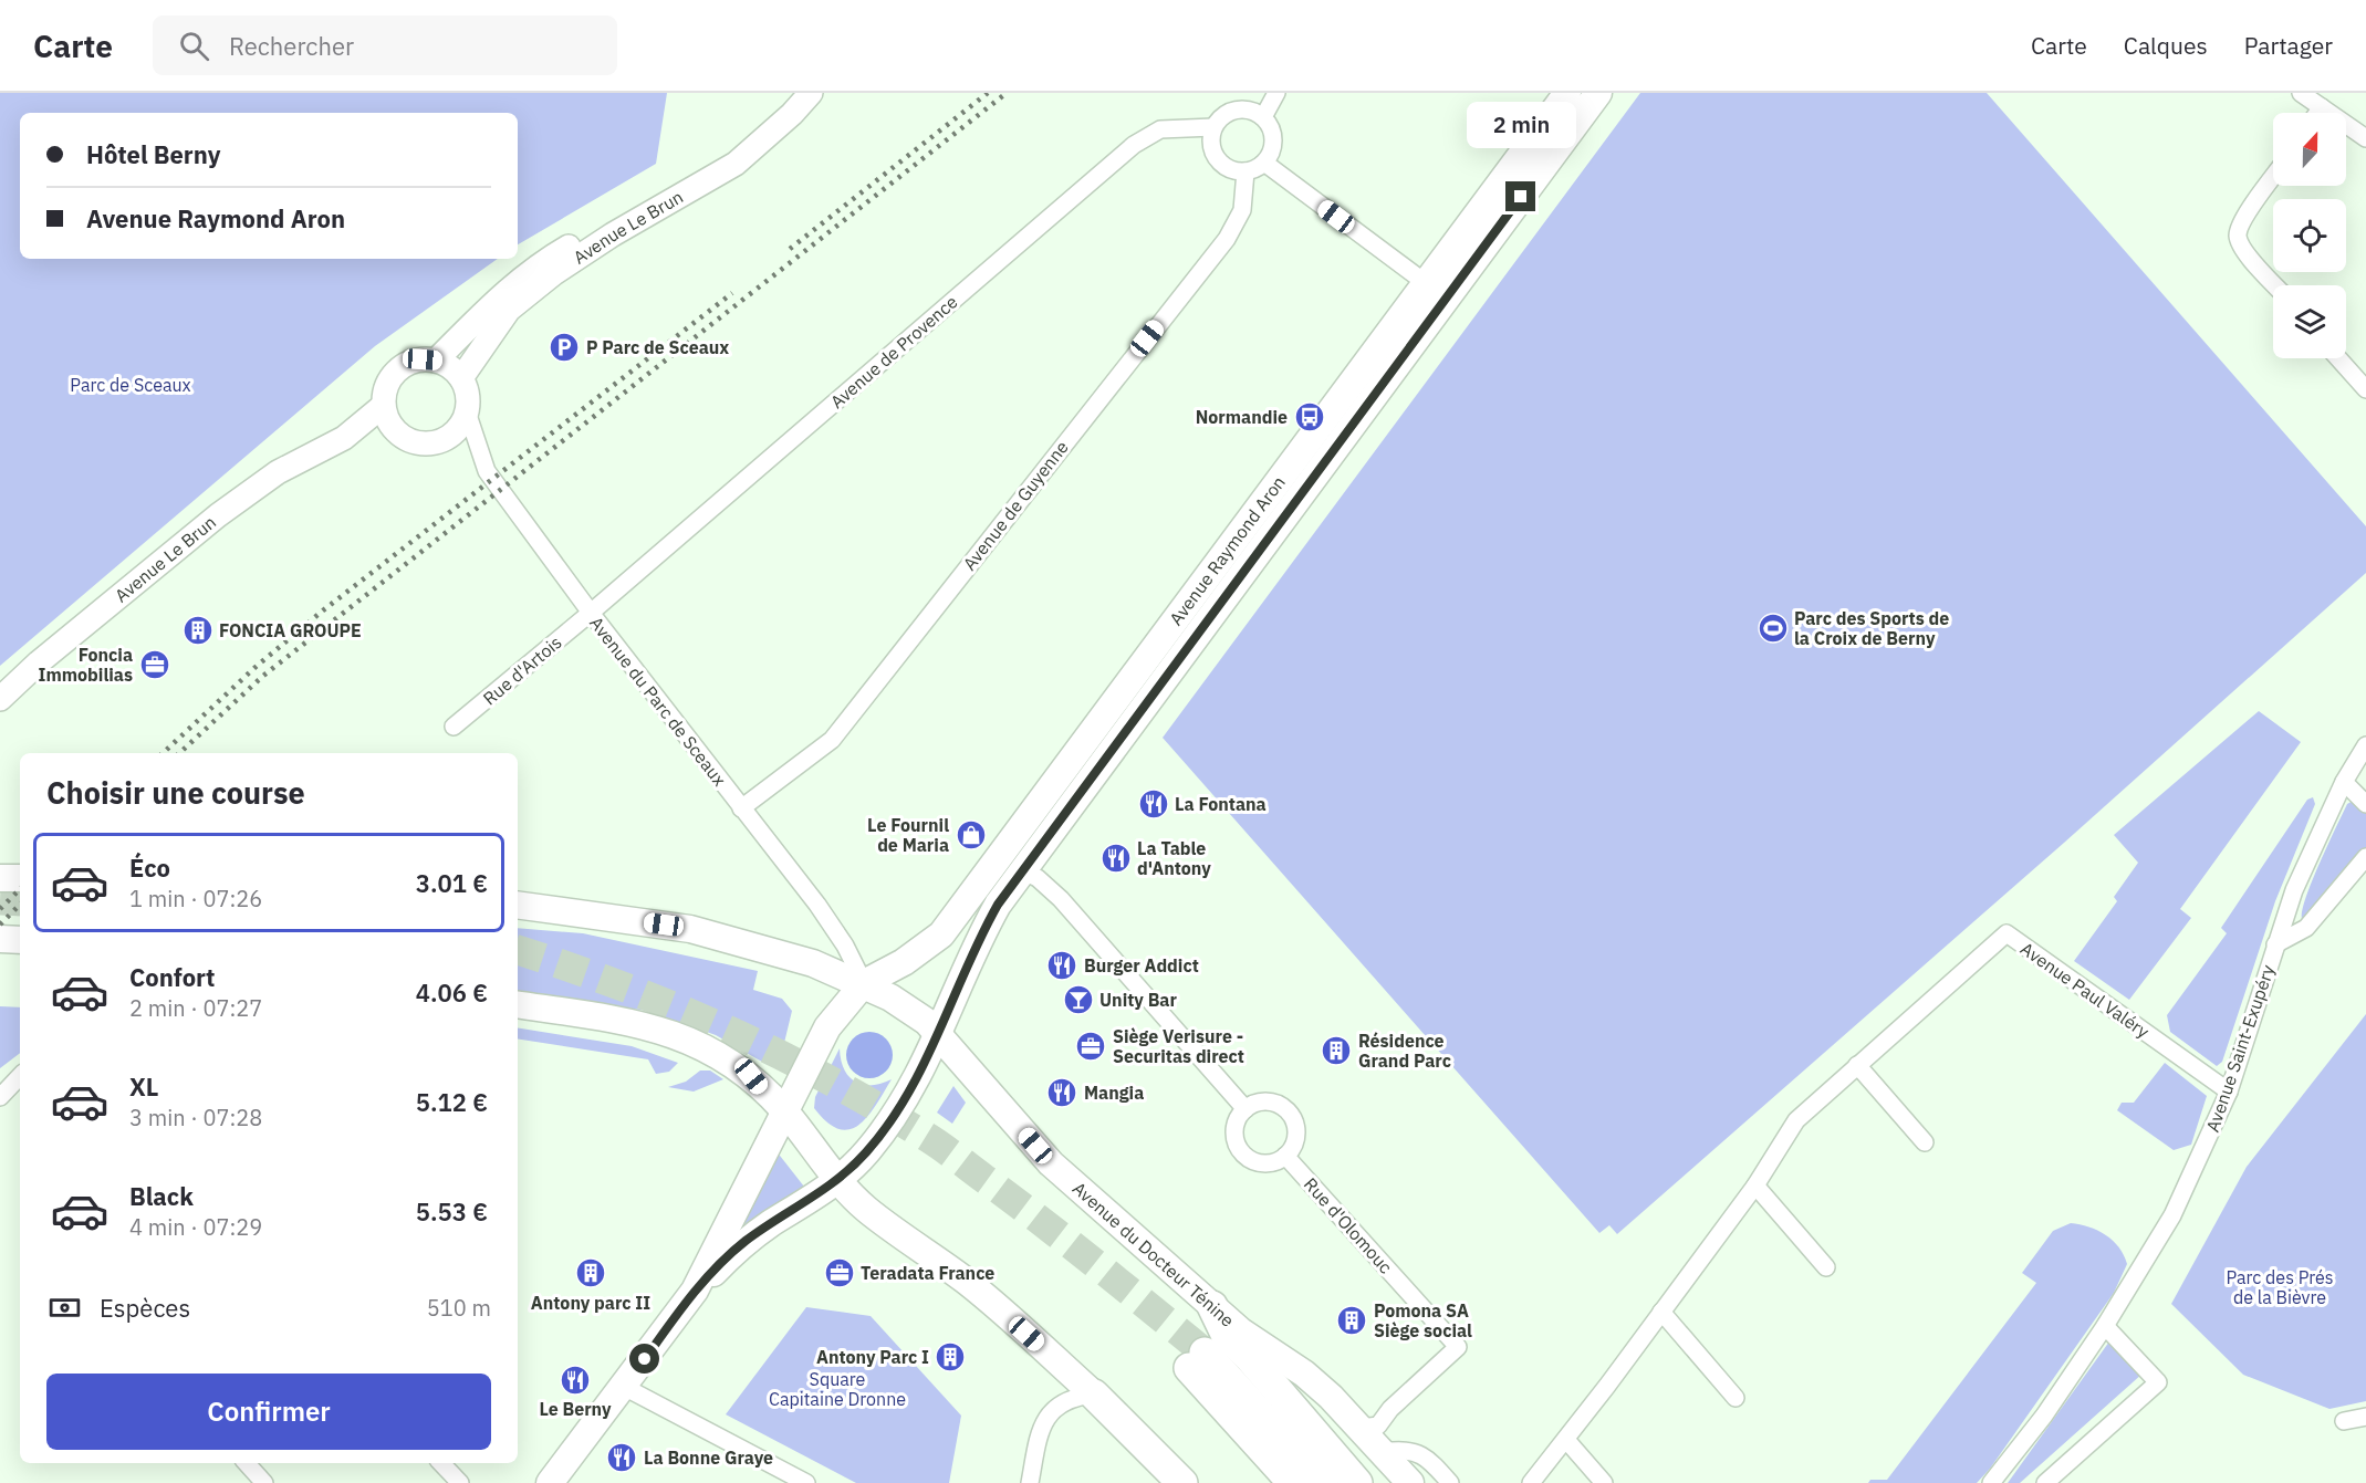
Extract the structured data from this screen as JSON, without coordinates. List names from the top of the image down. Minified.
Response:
{"streets":{"main road":["Avenue Le Brun","Avenue Raymond Aron","Avenue du Docteur Ténine"],"street":["Avenue de Provence","Avenue de Guyenne","Rue d'Artois","Avenue du Parc de Sceaux","Avenue Paul Valéry","Avenue Saint-Exupéry","Rue d'Olomouc"]},"crossings":[["Avenue Le Brun","Avenue du Parc de Sceaux"],["Avenue de Provence","Avenue de Guyenne"],["Avenue de Provence","Rue d'Artois"],["Avenue de Provence","Avenue du Parc de Sceaux"],["Avenue de Guyenne","Avenue du Parc de Sceaux"],["Avenue Raymond Aron","Avenue du Parc de Sceaux"],["Avenue Raymond Aron","Avenue du Docteur Ténine"],["Rue d'Artois","Avenue du Parc de Sceaux"],["Avenue du Parc de Sceaux","Avenue du Docteur Ténine"],["Avenue Paul Valéry","Avenue Saint-Exupéry"],["Rue d'Olomouc","Avenue du Docteur Ténine"]],"parks":["Parc de Sceaux","Parc des Prés de la Bièvre","Square Capitaine Dronne"],"places":{"parking":["P Parc de Sceaux"],"bus stop":["Normandie"],"sports":["Parc des Sports de la Croix de Berny"],"building":["FONCIA GROUPE","Résidence Grand Parc","Antony parc II","Pomona SA Siège social","Antony Parc I"],"office":["Foncia Immobilias","Siège Verisure - Securitas direct","Teradata France"],"restaurant":["La Fontana","La Table d'Antony","Burger Addict","Mangia","Le Berny","La Bonne Graye"],"shop":["Le Fournil de Maria"],"bar":["Unity Bar"]},"north":"top","page":{"header":"Carte","search":"Rechercher","nav":["Carte","Calques","Partager"],"bubble":"2 min","banner":["Hôtel Berny","Avenue Raymond Aron"],"heading":"Choisir une course","list":[{"name":"Éco","note":"1 min · 07:26","value":"3.01 €"},{"name":"Confort","note":"2 min · 07:27","value":"4.06 €"},{"name":"XL","note":"3 min · 07:28","value":"5.12 €"},{"name":"Black","note":"4 min · 07:29","value":"5.53 €"}],"pay":["Espèces","510 m"],"buttons":"Confirmer"}}
